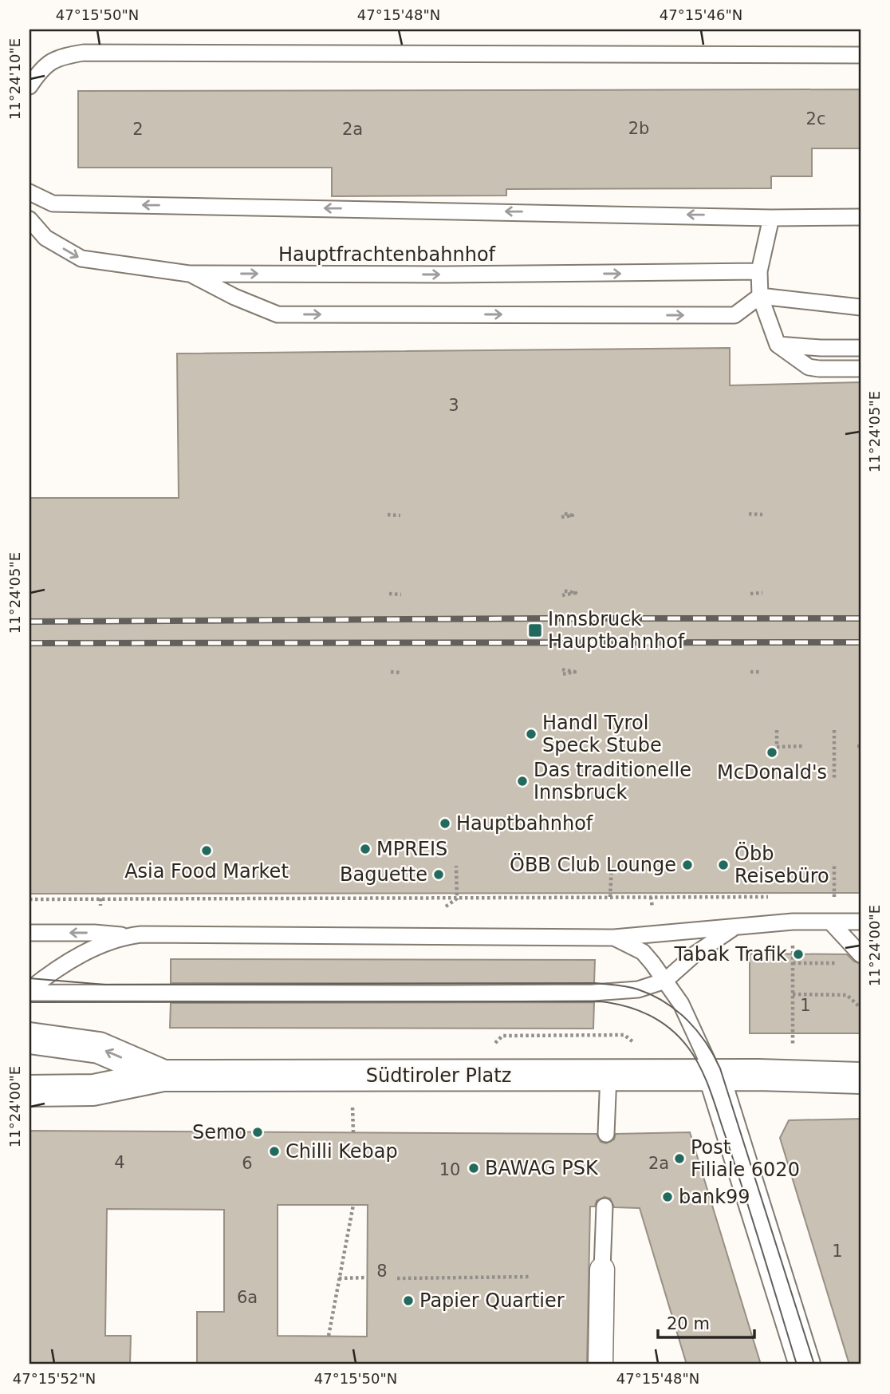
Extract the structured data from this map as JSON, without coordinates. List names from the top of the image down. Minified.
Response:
{"streets":{"street":["Südtiroler Platz"],"lane":["Hauptfrachtenbahnhof"]},"places":{"transit":["Innsbruck Hauptbahnhof"],"other":["Handl Tyrol Speck Stube","McDonald's","Das traditionelle Innsbruck","Hauptbahnhof","MPREIS","Asia Food Market","ÖBB Club Lounge","Öbb Reisebüro","Baguette","Tabak Trafik","Semo","Chilli Kebap","Post Filiale 6020","BAWAG PSK","bank99","Papier Quartier"]},"house_numbers":["2c","2b","2","2a","3","1","4","6","2a","10","1","8","6a"],"scale_bar":"20 m","coordinates":["47°15'50\"N","47°15'48\"N","47°15'46\"N","11°24'10\"E","11°24'05\"E","11°24'00\"E","47°15'52\"N"]}
